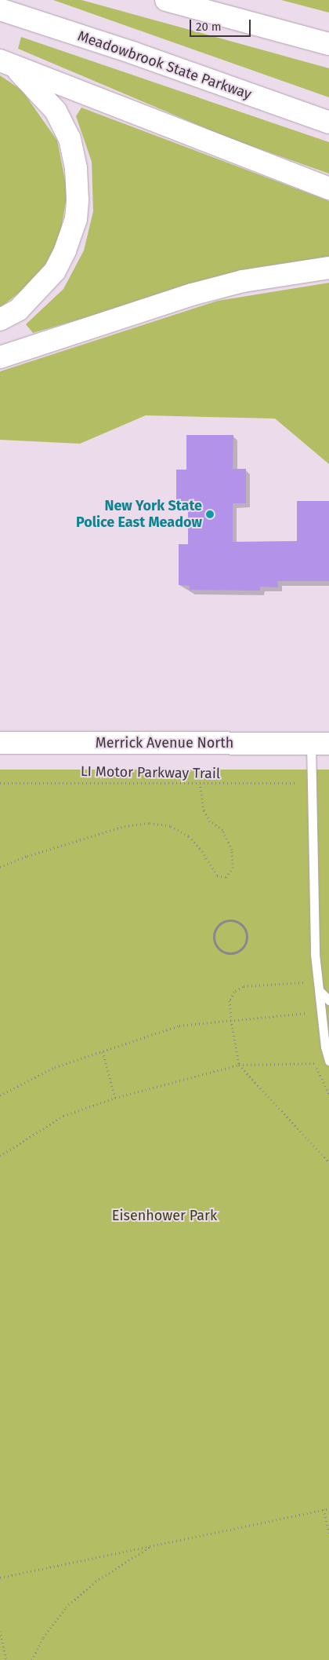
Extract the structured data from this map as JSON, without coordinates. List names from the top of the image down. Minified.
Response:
{"streets":{"main road":["Meadowbrook State Parkway","Merrick Avenue North"],"path":["LI Motor Parkway Trail"]},"parks":["Eisenhower Park"],"places":["New York State Police East Meadow"],"scale_bar":"20 m"}
